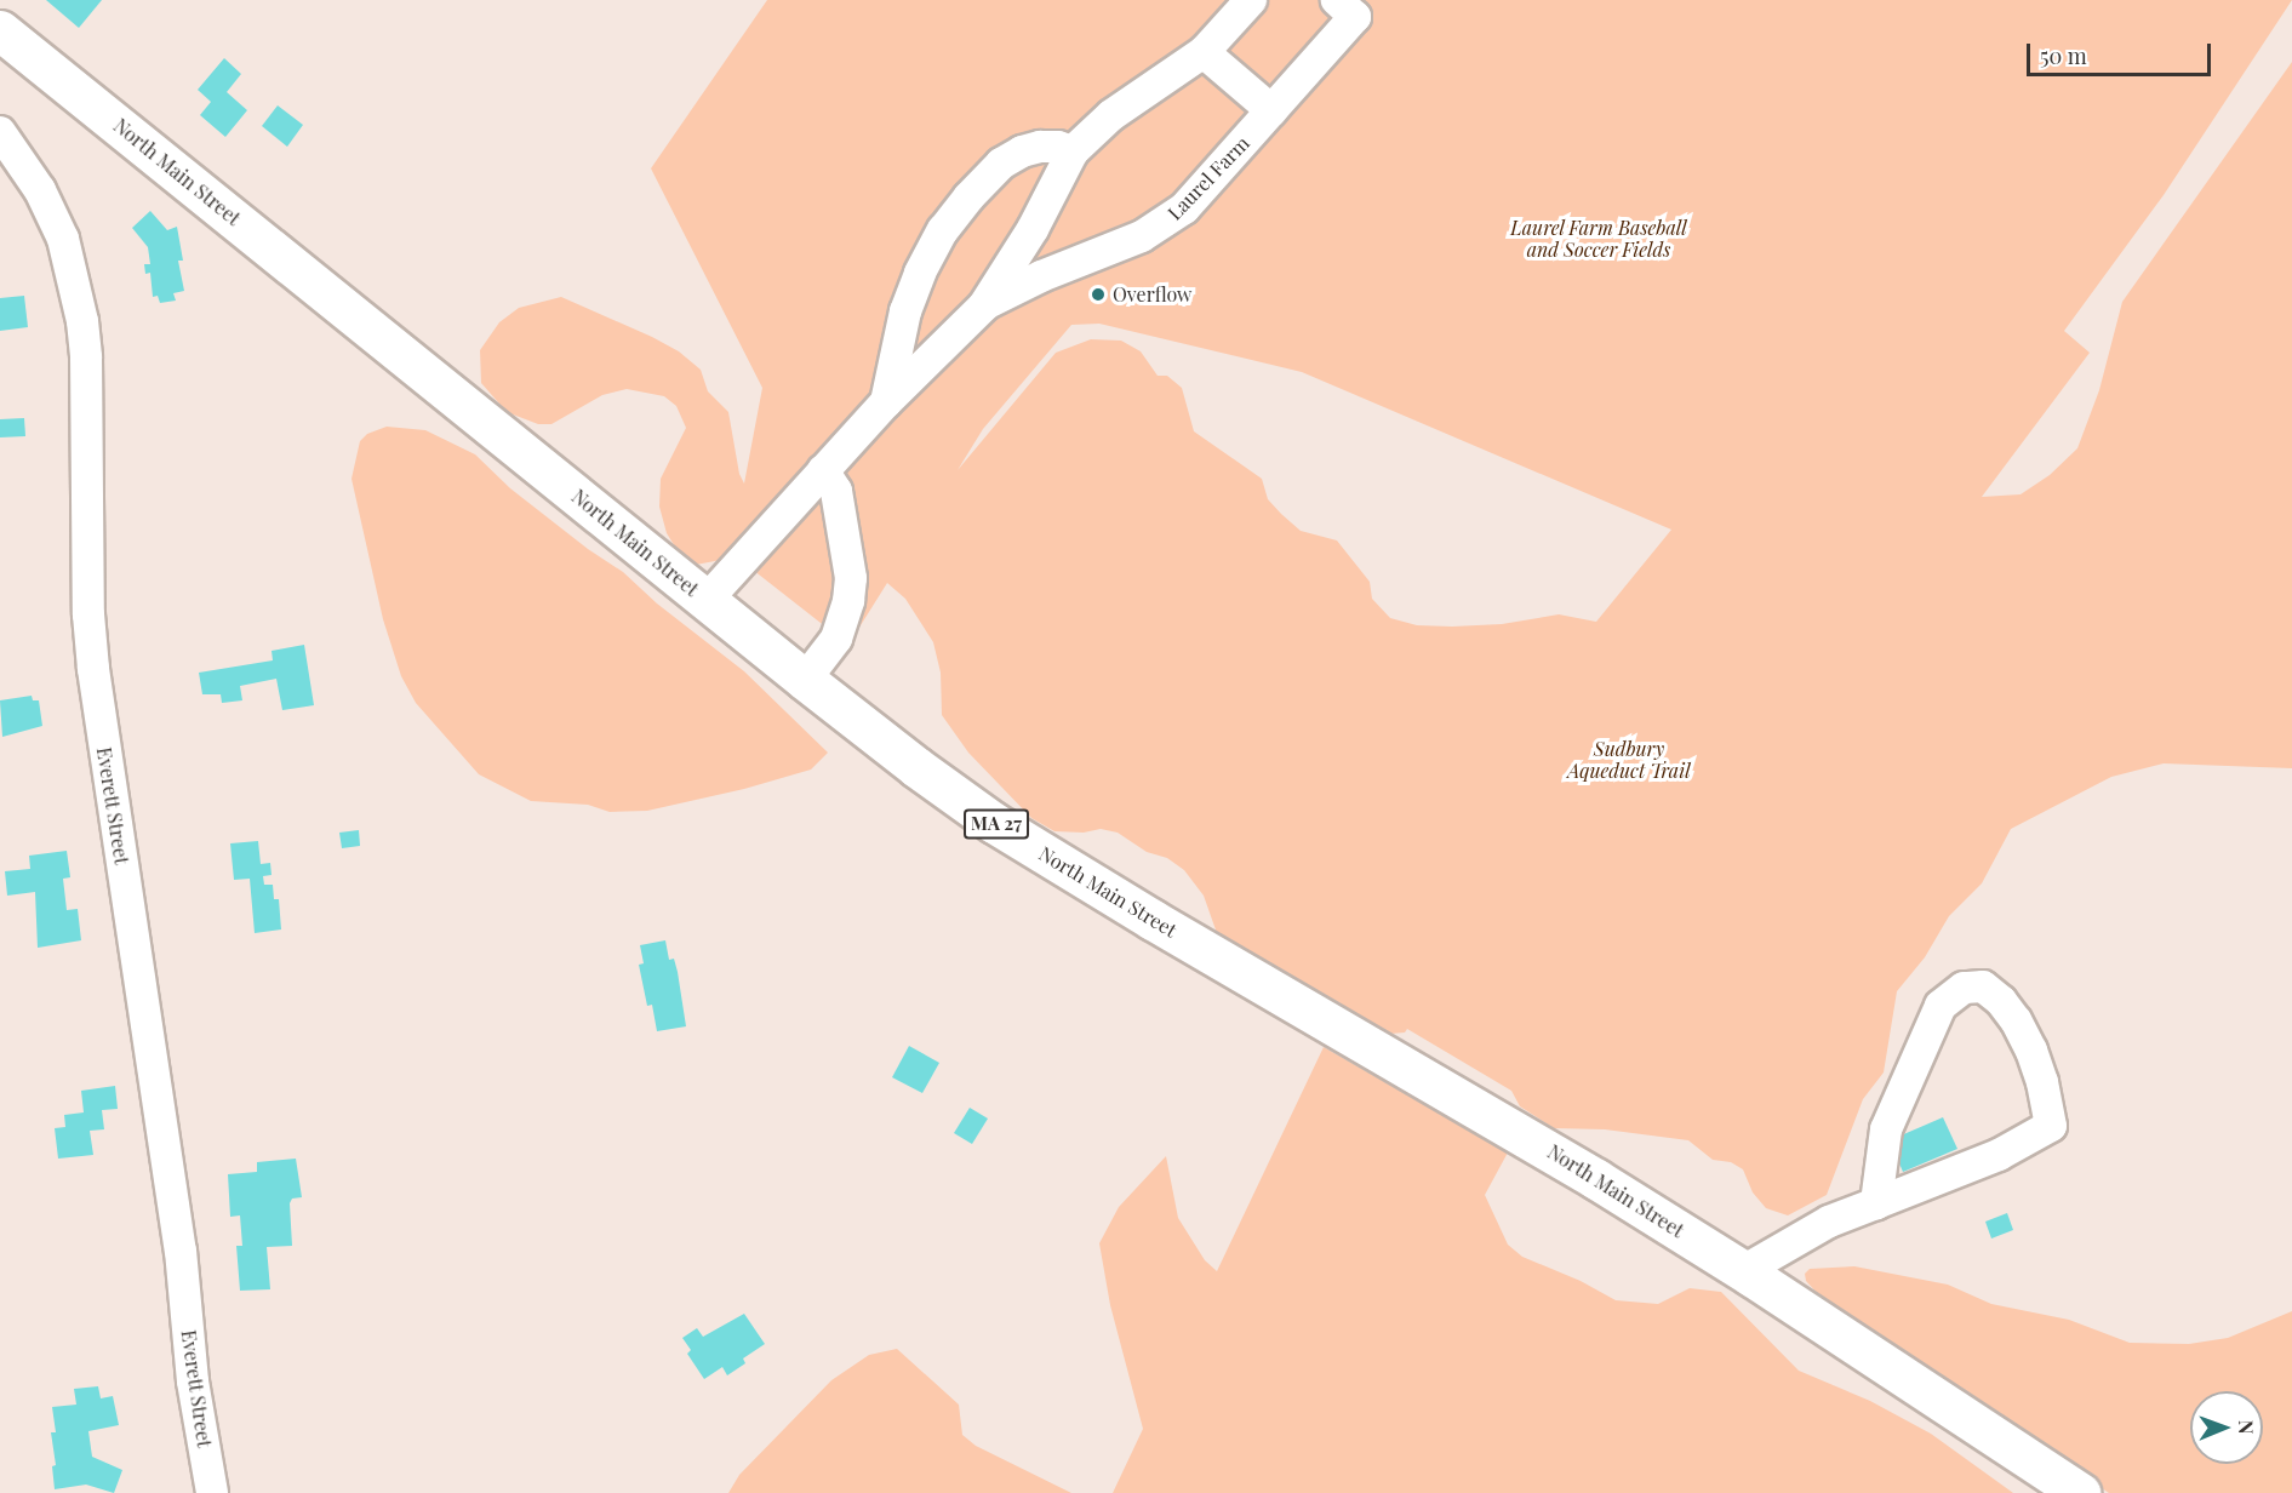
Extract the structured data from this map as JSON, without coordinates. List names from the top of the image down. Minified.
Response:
{"streets":{"main road":["North Main Street","MA 27"],"street":["Laurel Farm","Everett Street"]},"crossings":[["North Main Street","Laurel Farm"]],"parks":["Laurel Farm Baseball and Soccer Fields","Sudbury Aqueduct Trail"],"places":["Overflow"],"scale_bar":"50 m","north":"right"}
